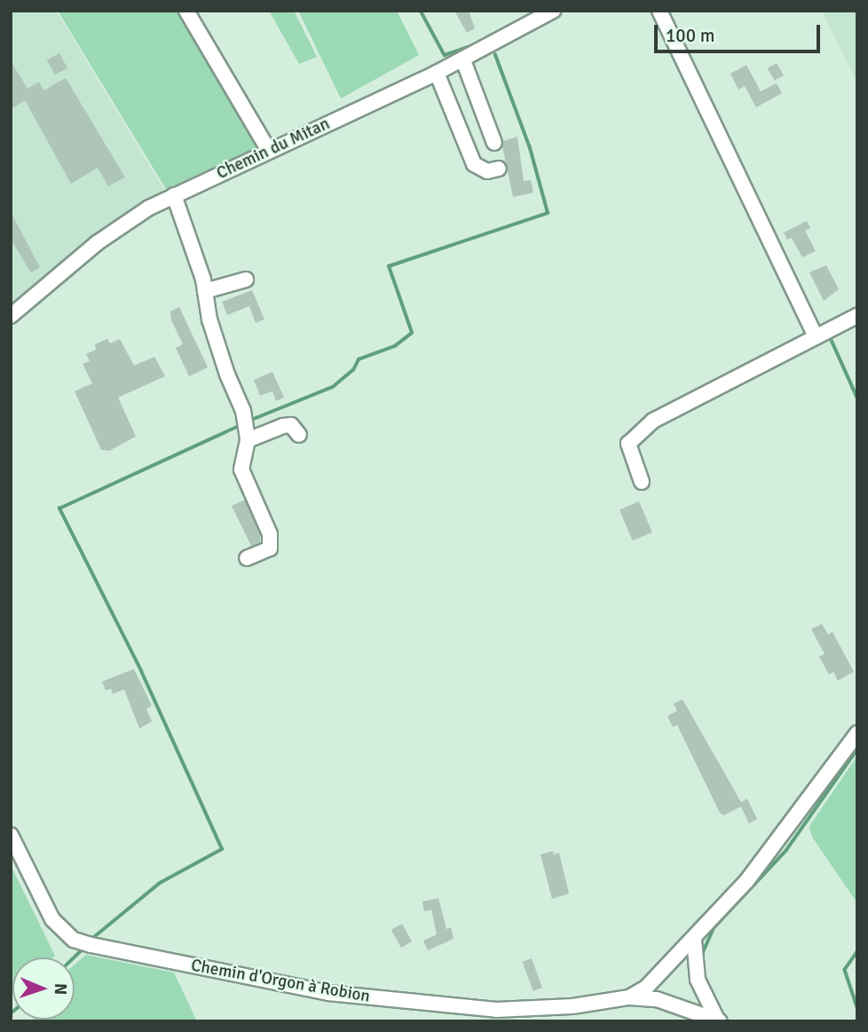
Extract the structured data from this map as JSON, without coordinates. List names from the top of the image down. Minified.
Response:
{"streets":{"street":["Chemin du Mitan","Chemin d'Orgon à Robion"]},"scale_bar":"100 m","north":"right"}
